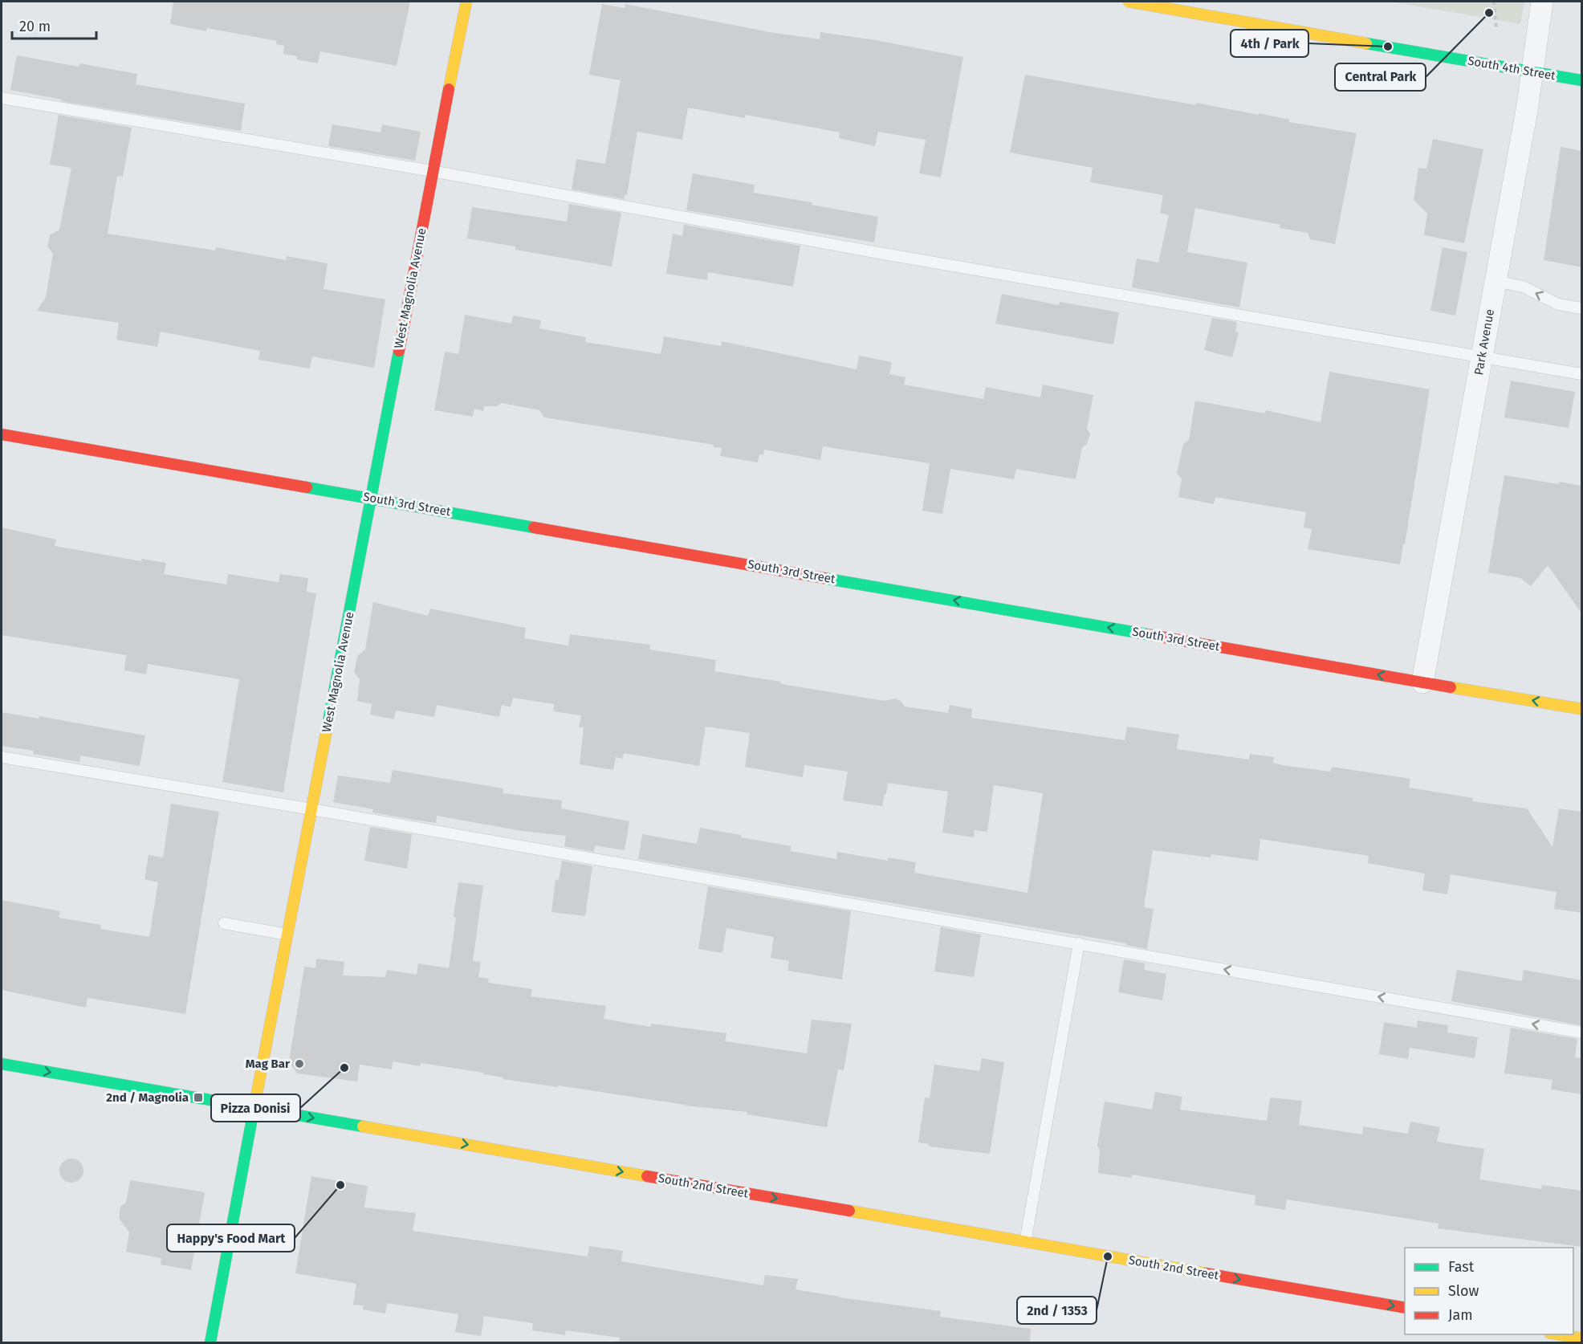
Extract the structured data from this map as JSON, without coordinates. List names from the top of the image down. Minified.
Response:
{"streets":{"main road":["South 4th Street","West Magnolia Avenue","South 3rd Street","South 2nd Street"],"street":["Park Avenue"]},"crossings":[["South 4th Street","Park Avenue"],["West Magnolia Avenue","South 3rd Street"],["West Magnolia Avenue","South 2nd Street"],["Park Avenue","South 3rd Street"]],"one_way":["South 3rd Street","South 2nd Street"],"places":{"other":["Central Park","4th / Park","Mag Bar","Pizza Donisi","Happy's Food Mart","2nd / 1353"],"transit":["2nd / Magnolia"]},"legend":["Fast","Slow","Jam"],"scale_bar":"20 m"}
